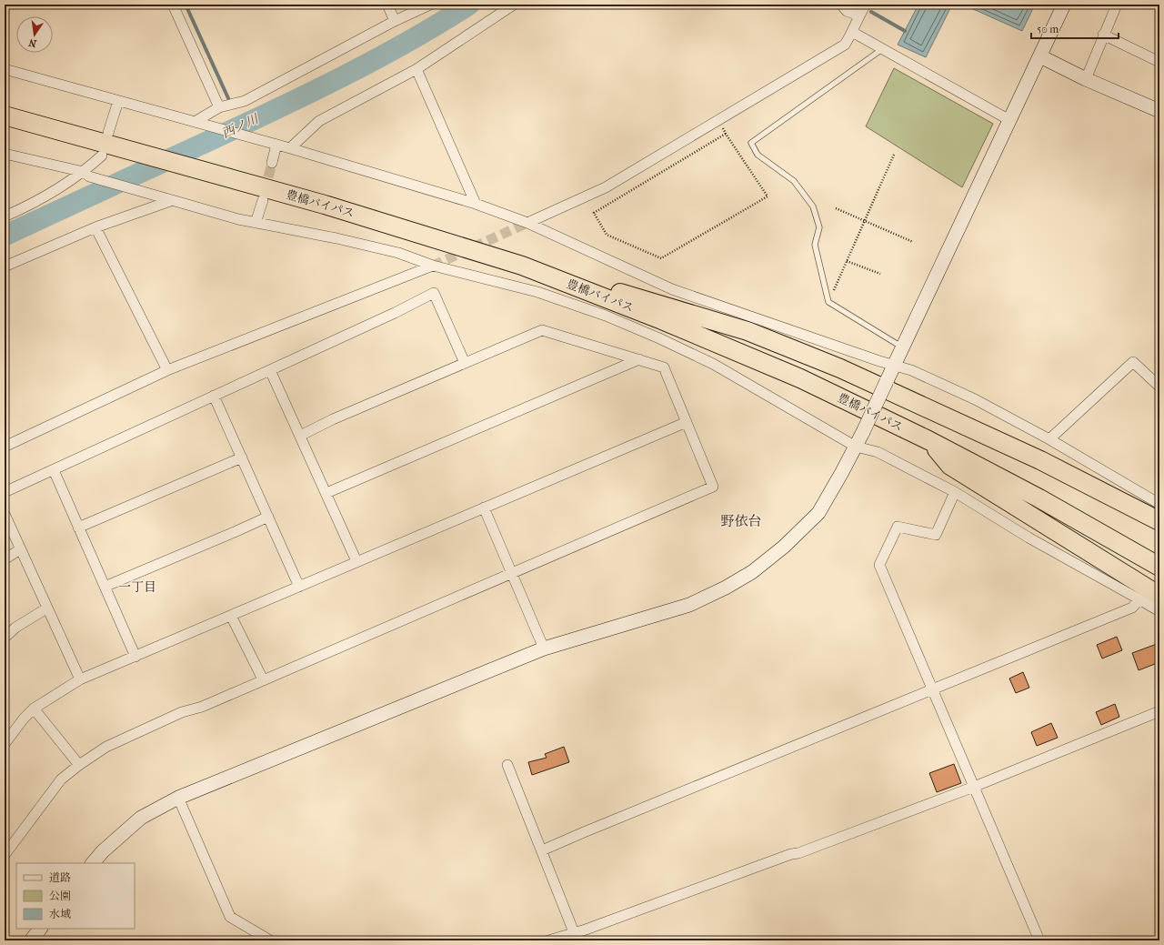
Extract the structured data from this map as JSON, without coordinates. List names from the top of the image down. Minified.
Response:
{"streets":{"highway":["豊橋バイパス"]},"districts":["野依台","一丁目"],"water":["西ノ川"],"legend":["道路","公園","水域"],"scale_bar":"50 m","north":"bottom"}
